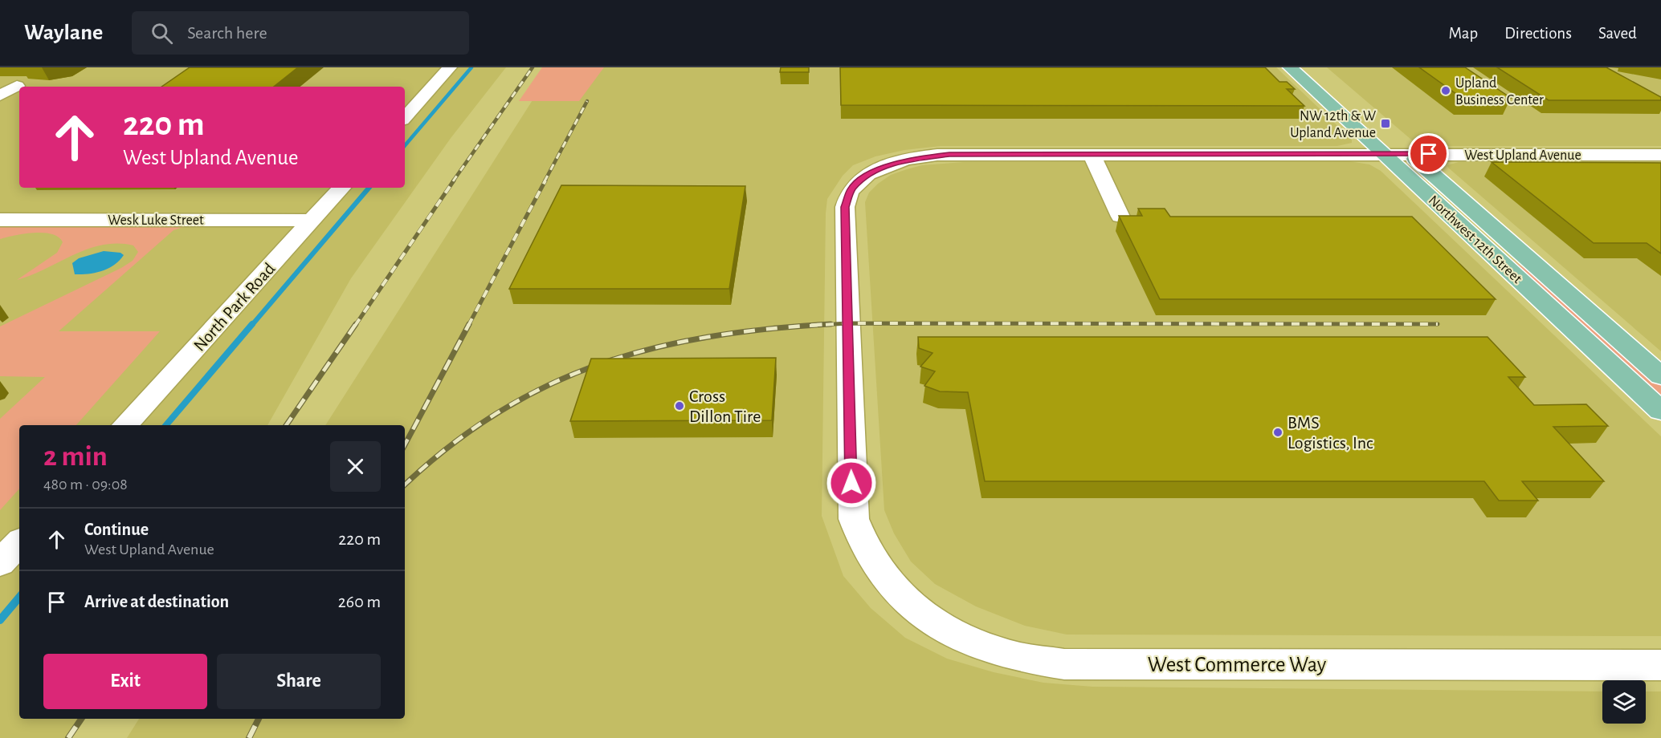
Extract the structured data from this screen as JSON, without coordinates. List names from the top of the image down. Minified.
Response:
{"streets":{"main road":["Northwest 12th Street"],"street":["West Upland Avenue","Wesk Luke Street","North Park Road","West Commerce Way"]},"crossings":[["West Upland Avenue","Northwest 12th Street"],["West Upland Avenue","West Commerce Way"],["Wesk Luke Street","North Park Road"]],"places":{"other":["Upland Business Center","Cross Dillon Tire","BMS Logistics, Inc"],"transit":["NW 12th & W Upland Avenue"]},"page":{"header":"Waylane","search":"Search here","nav":["Map","Directions","Saved"],"turn":["220 m","West Upland Avenue"],"heading":["2 min","480 m · 09:08"],"list":[{"name":"Continue","note":"West Upland Avenue","value":"220 m"},{"name":"Arrive at destination","value":"260 m"}],"buttons":["Exit","Share"]}}
